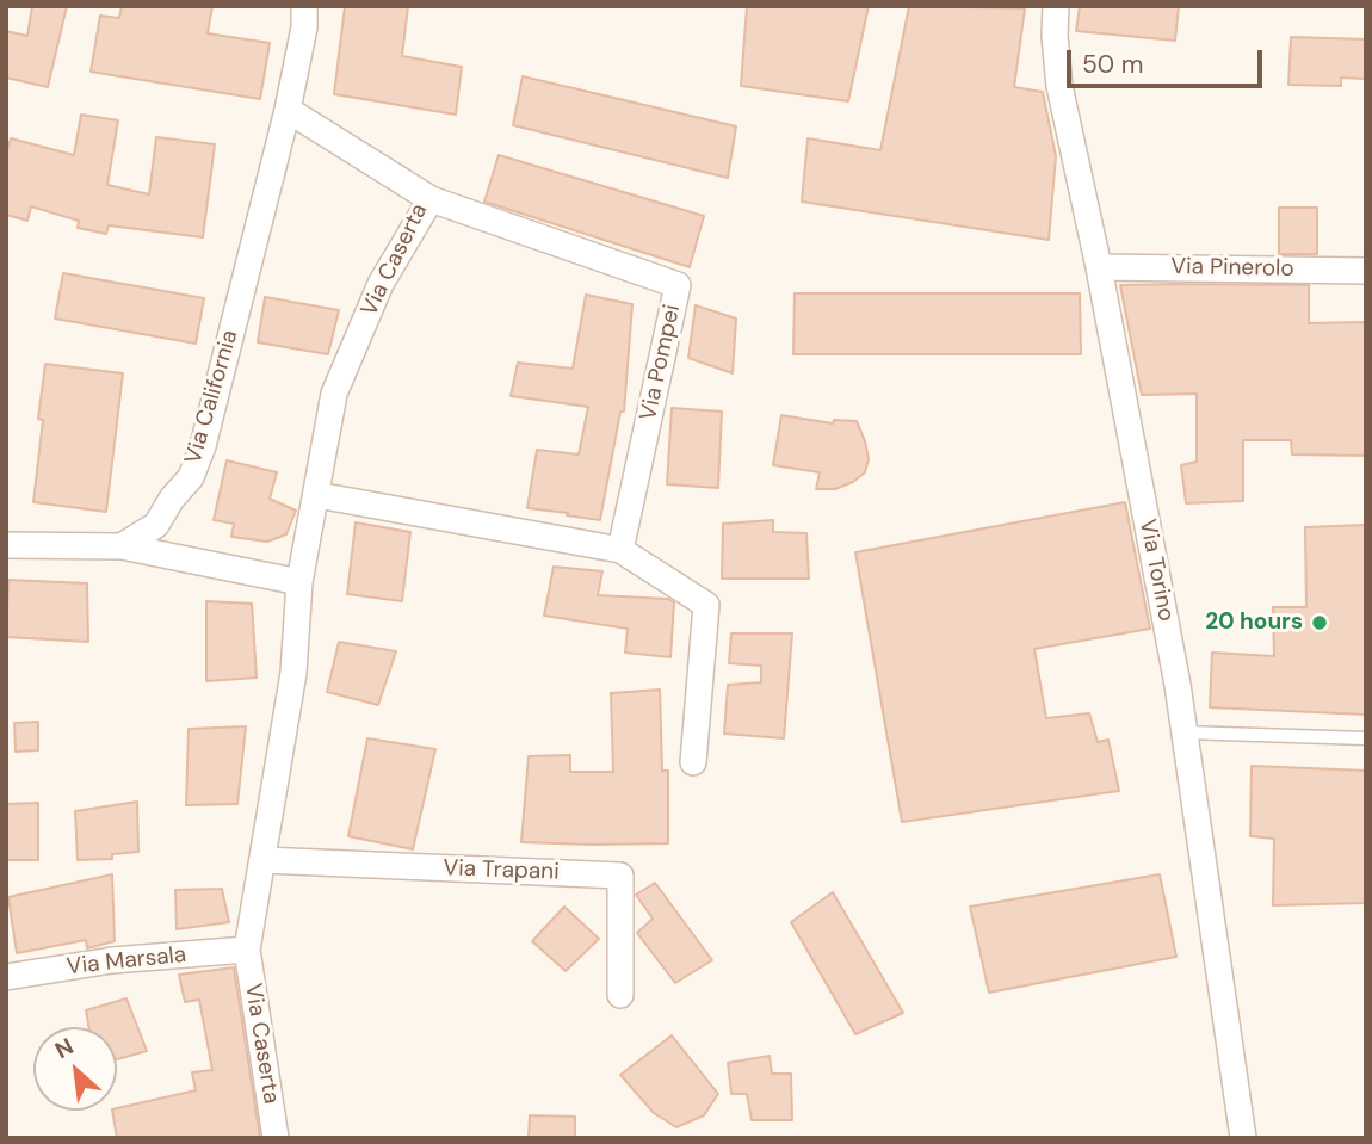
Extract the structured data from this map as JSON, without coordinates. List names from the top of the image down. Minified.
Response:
{"streets":{"street":["Via Caserta","Via Pinerolo","Via Pompei","Via California","Via Torino","Via Trapani","Via Marsala"]},"crossings":[["Via Caserta","Via Pompei"],["Via Caserta","Via California"],["Via Caserta","Via Trapani"],["Via Caserta","Via Marsala"],["Via Pinerolo","Via Torino"]],"places":["20 hours"],"scale_bar":"50 m","north":"top left"}
